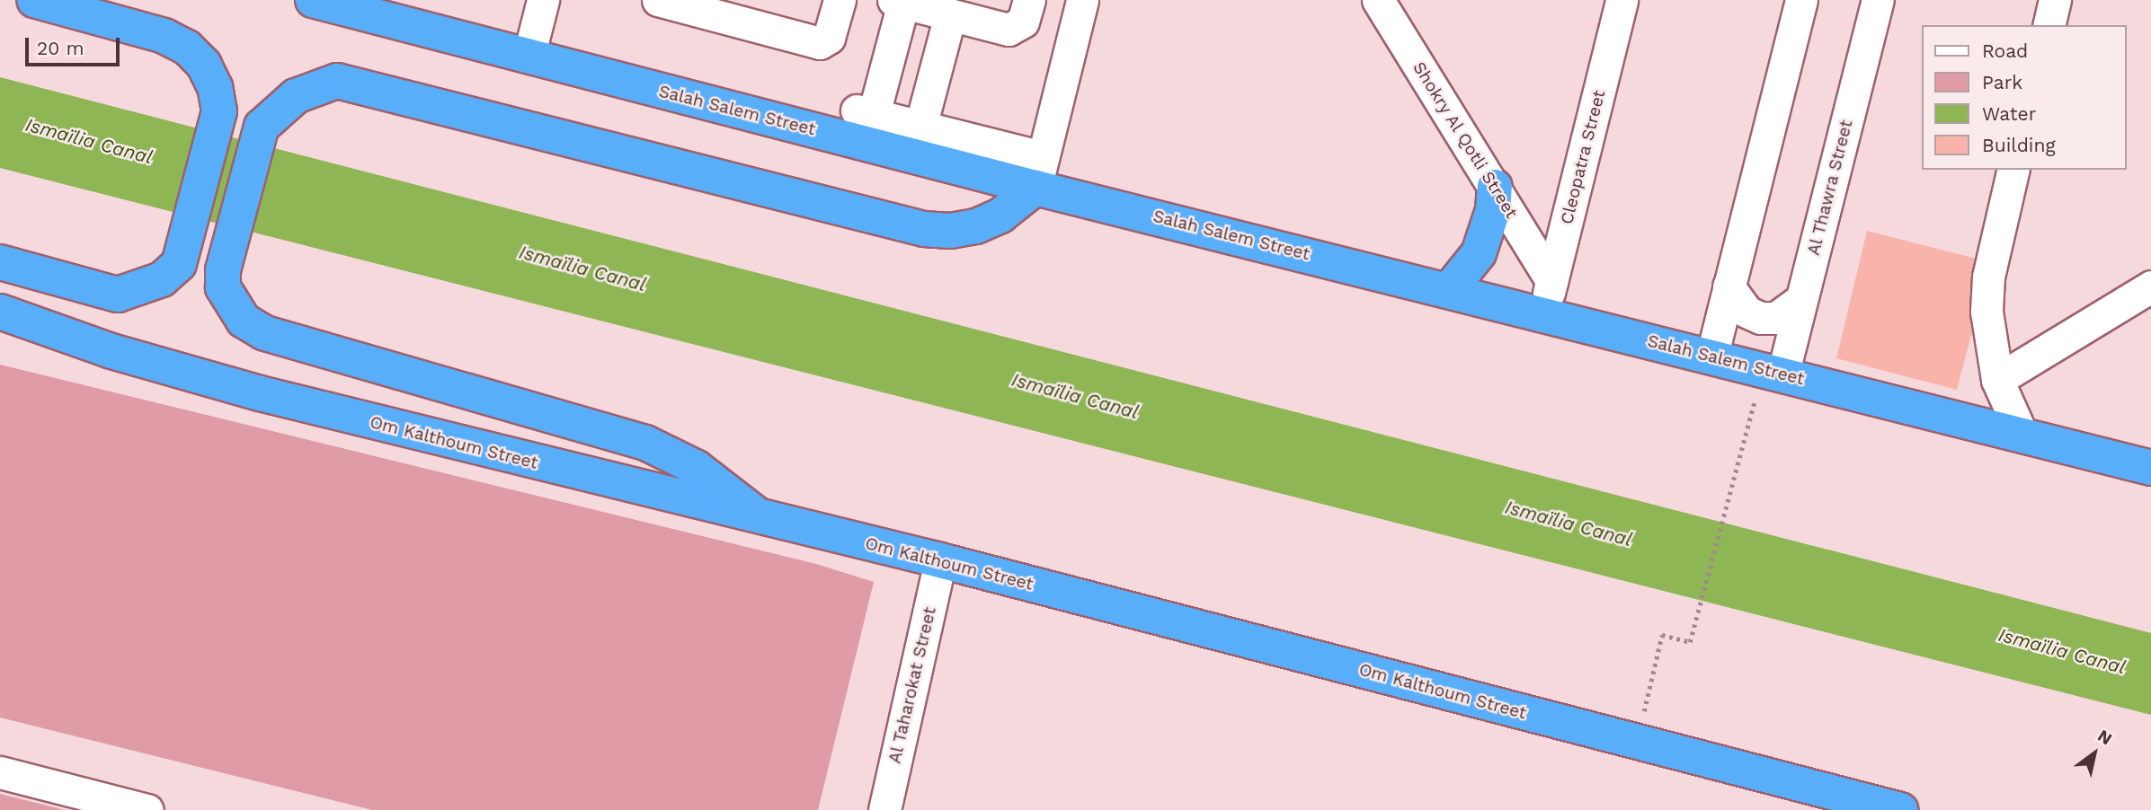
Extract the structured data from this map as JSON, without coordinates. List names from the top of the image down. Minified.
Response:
{"streets":{"highway":["Salah Salem Street","Om Kalthoum Street"],"street":["Shokry Al Qotli Street","Cleopatra Street","Al Thawra Street","Al Taharokat Street"]},"crossings":[["Salah Salem Street","Shokry Al Qotli Street"],["Salah Salem Street","Cleopatra Street"],["Salah Salem Street","Al Thawra Street"],["Shokry Al Qotli Street","Cleopatra Street"],["Om Kalthoum Street","Al Taharokat Street"]],"water":["Ismaïlia Canal"],"legend":["Road","Park","Water","Building"],"scale_bar":"20 m","north":"top right"}
